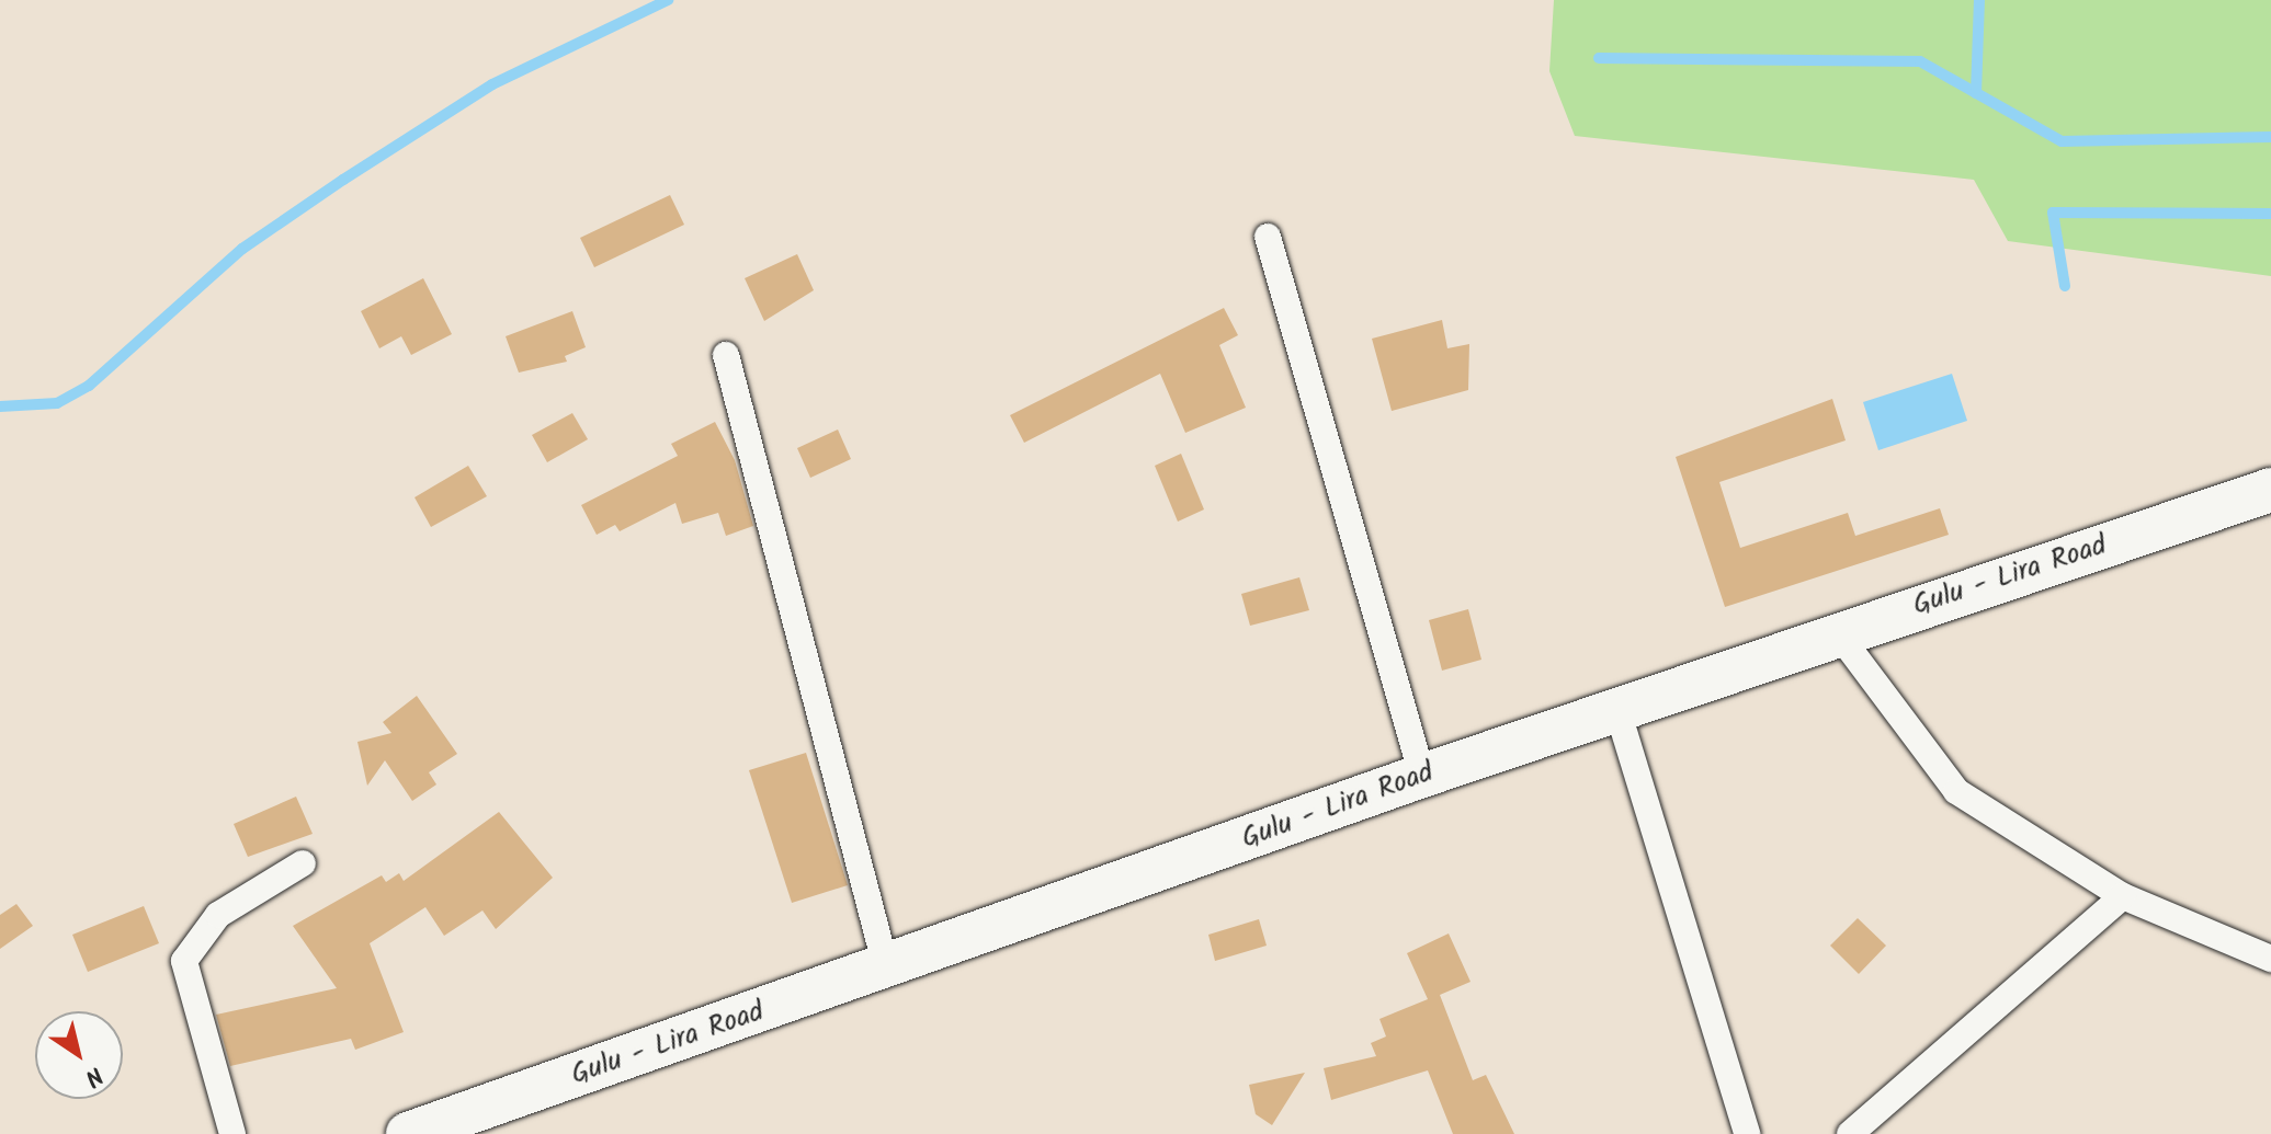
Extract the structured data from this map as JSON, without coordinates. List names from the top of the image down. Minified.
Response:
{"streets":{"main road":["Gulu - Lira Road"]},"north":"bottom right"}
